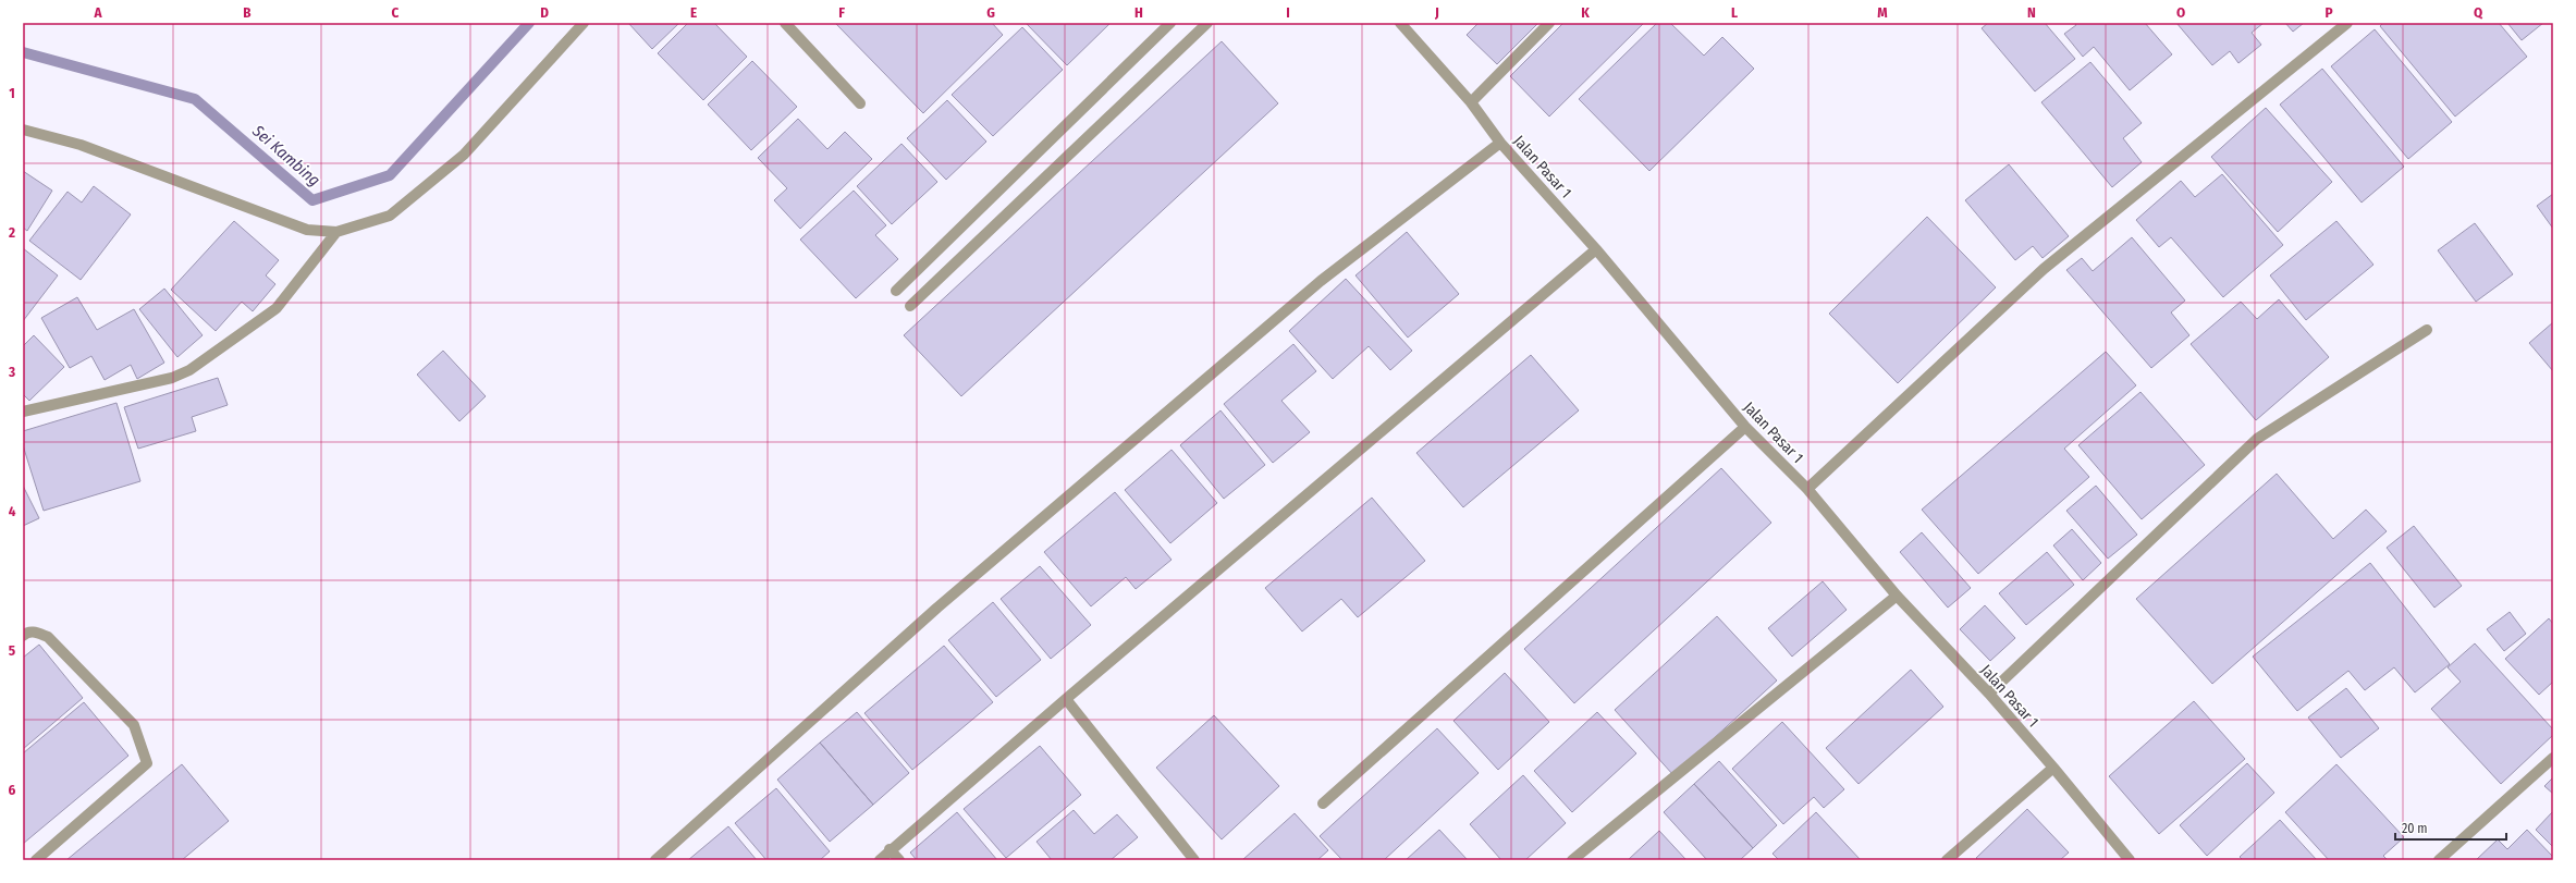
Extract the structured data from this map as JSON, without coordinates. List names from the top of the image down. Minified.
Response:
{"streets":{"street":["Jalan Pasar 1"]},"water":["Sei Kambing"],"scale_bar":"20 m","grid":{"columns":["A","B","C","D","E","F","G","H","I","J","K","L","M","N","O","P","Q"],"rows":["1","2","3","4","5","6"]}}
